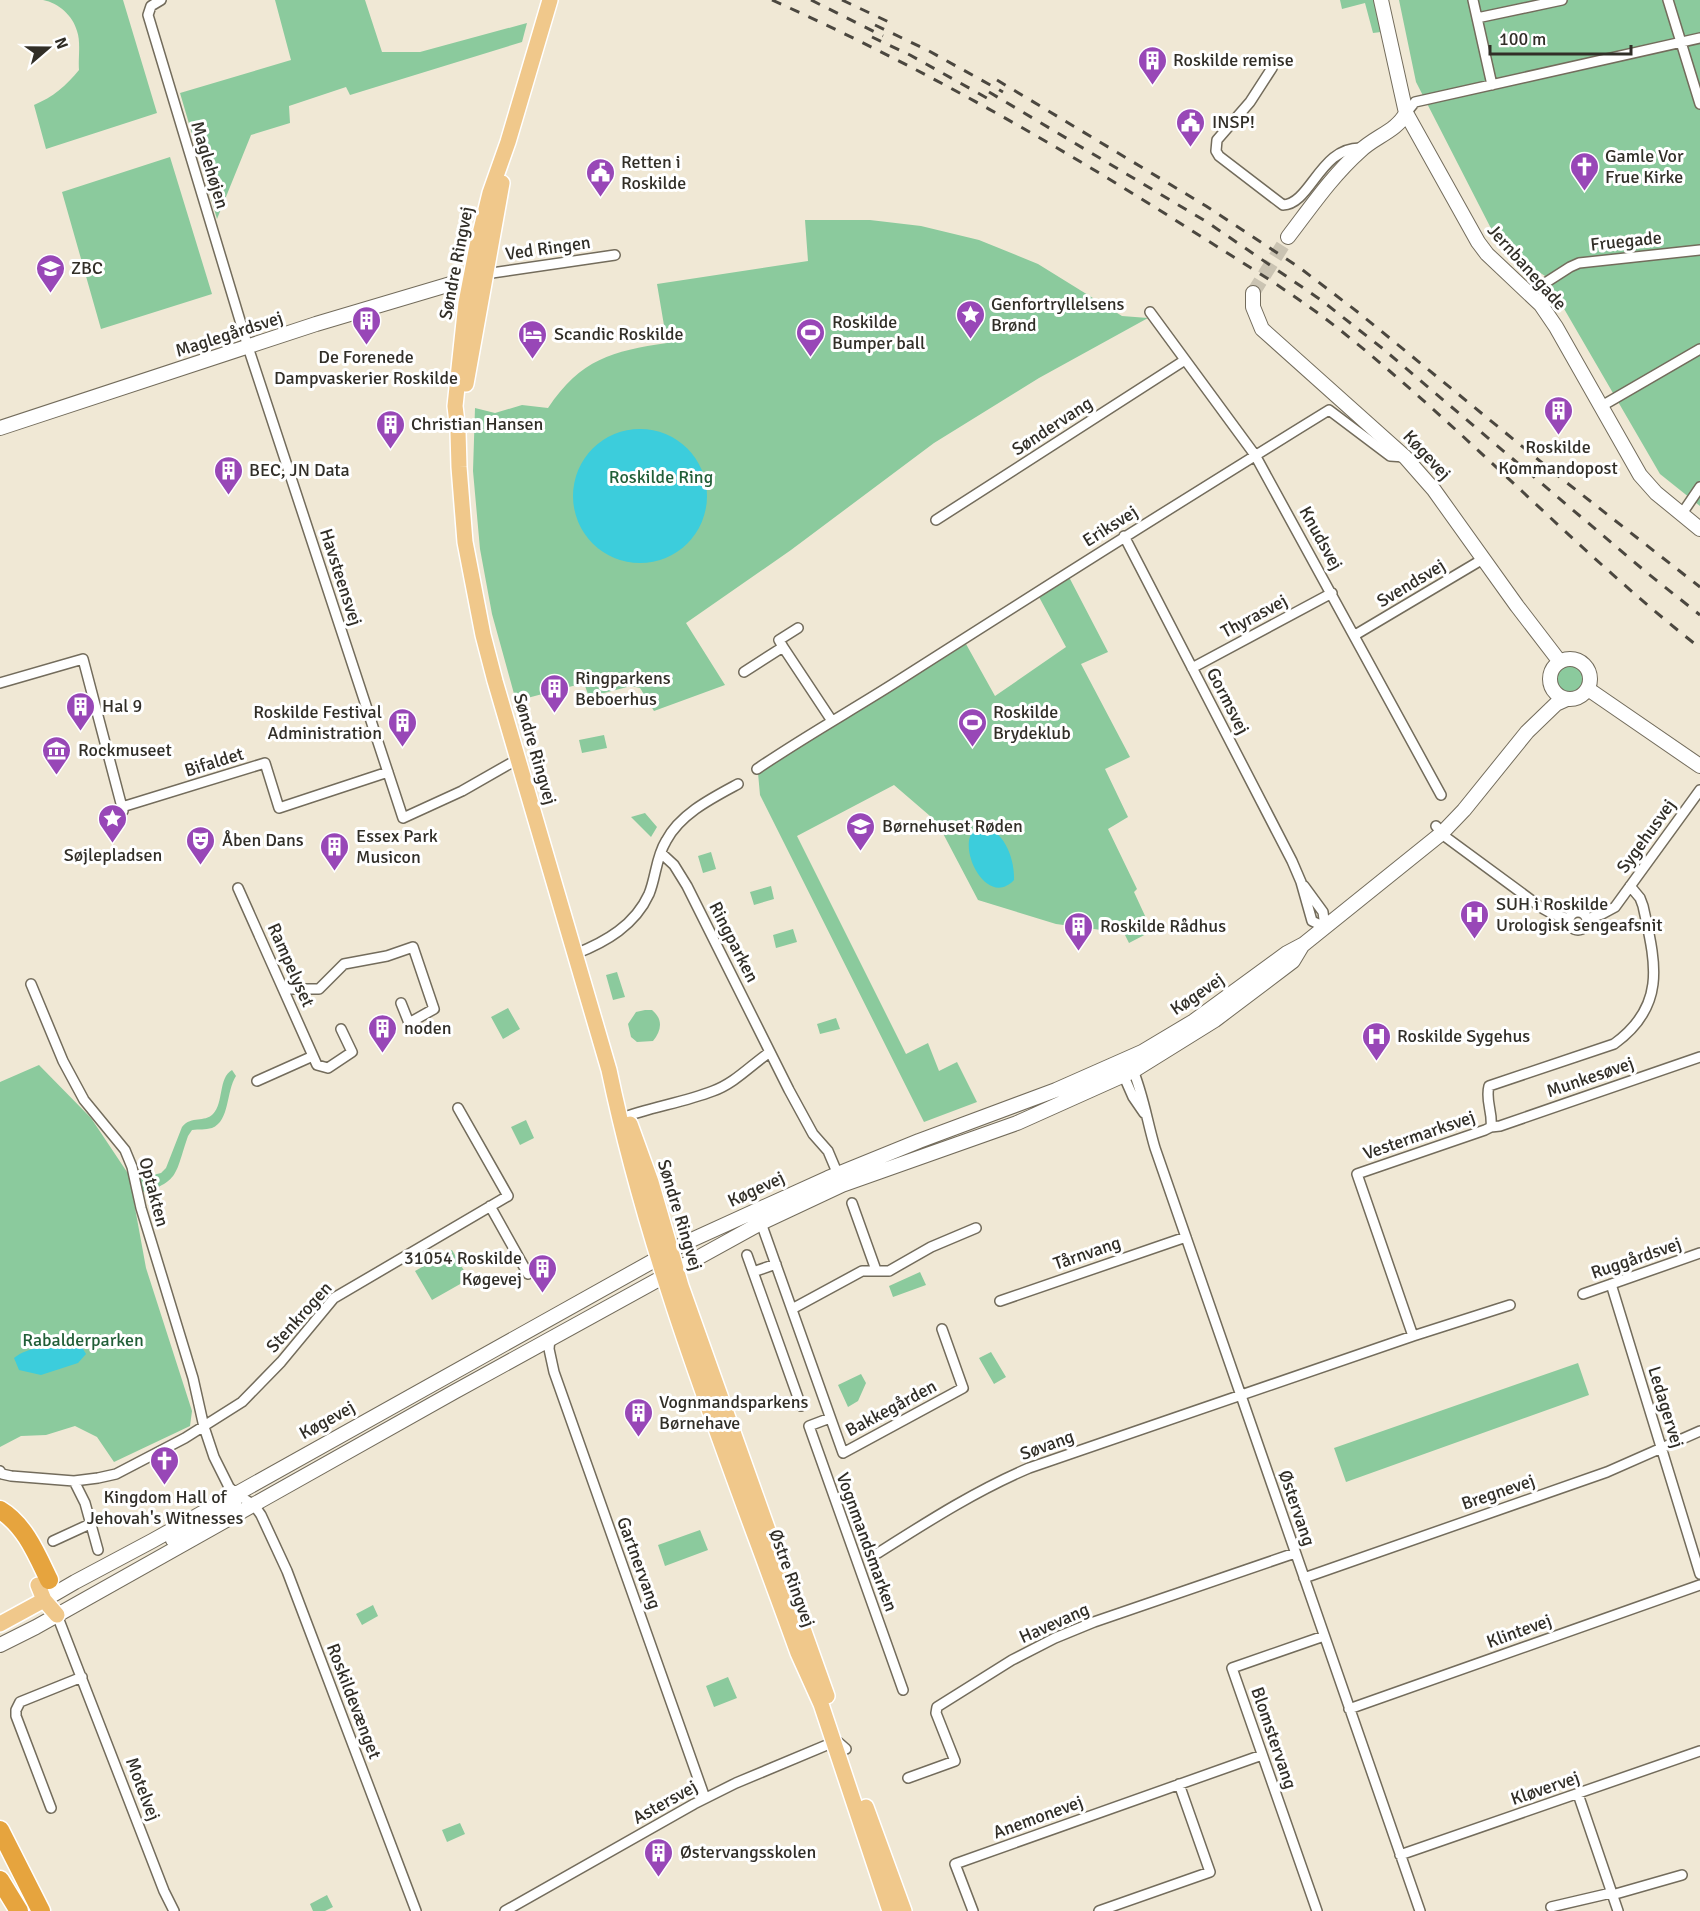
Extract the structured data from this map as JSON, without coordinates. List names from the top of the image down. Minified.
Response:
{"streets":{"main road":["Søndre Ringvej","Køgevej","Østre Ringvej"],"street":["Maglehøjen","Fruegade","Ved Ringen","Jernbanegade","Maglegårdsvej","Søndervang","Eriksvej","Knudsvej","Havsteensvej","Svendsvej","Thyrasvej","Gormsvej","Bifaldet","Sygehusvej","Ringparken","Rampelyset","Munkesøvej","Vestermarksvej","Optakten","Tårnvang","Ruggårdsvej","Stenkrogen","Ledagervej","Bakkegården","Søvang","Bregnevej","Østervang","Vognmandsmarken","Gartnervang","Havevang","Klintevej","Roskildevænget","Blomstervang","Kløvervej","Motelvej","Astersvej","Anemonevej"]},"crossings":[["Maglehøjen","Maglegårdsvej"],["Maglehøjen","Havsteensvej"],["Fruegade","Jernbanegade"],["Ved Ringen","Søndre Ringvej"],["Ved Ringen","Maglegårdsvej"],["Søndre Ringvej","Maglegårdsvej"],["Søndre Ringvej","Køgevej"],["Søndre Ringvej","Havsteensvej"],["Søndre Ringvej","Østre Ringvej"],["Maglegårdsvej","Havsteensvej"],["Søndervang","Knudsvej"],["Køgevej","Eriksvej"],["Køgevej","Svendsvej"],["Køgevej","Gormsvej"],["Køgevej","Ringparken"],["Køgevej","Optakten"],["Køgevej","Østervang"],["Køgevej","Vognmandsmarken"],["Køgevej","Gartnervang"],["Køgevej","Østre Ringvej"],["Køgevej","Roskildevænget"],["Køgevej","Motelvej"],["Eriksvej","Knudsvej"],["Eriksvej","Gormsvej"],["Knudsvej","Svendsvej"],["Knudsvej","Thyrasvej"],["Havsteensvej","Bifaldet"],["Thyrasvej","Gormsvej"],["Sygehusvej","Vestermarksvej"],["Munkesøvej","Vestermarksvej"],["Optakten","Stenkrogen"],["Tårnvang","Østervang"],["Ruggårdsvej","Ledagervej"],["Ledagervej","Bregnevej"],["Bakkegården","Vognmandsmarken"],["Søvang","Østervang"],["Bregnevej","Østervang"],["Østervang","Havevang"],["Østervang","Klintevej"],["Østervang","Blomstervang"],["Østervang","Kløvervej"],["Gartnervang","Astersvej"],["Østre Ringvej","Astersvej"],["Blomstervang","Anemonevej"]],"parks":["Roskilde Ring","Rabalderparken"],"places":{"building":["Roskilde remise","De Forenede Dampvaskerier Roskilde","Roskilde Kommandopost","Christian Hansen","BEC, JN Data","Ringparkens Beboerhus","Hal 9","Roskilde Festival Administration","Essex Park Musicon","Roskilde Rådhus","noden","31054 Roskilde Køgevej","Vognmandsparkens Børnehave","Østervangsskolen"],"public building":["INSP!","Retten i Roskilde"],"church":["Gamle Vor Frue Kirke","Kingdom Hall of Jehovah's Witnesses"],"school or university":["ZBC","Børnehuset Røden"],"place":["Genfortryllelsens Brønd","Søjlepladsen"],"sports":["Roskilde Bumper ball","Roskilde Brydeklub"],"hotel":["Scandic Roskilde"],"museum":["Rockmuseet"],"theatre":["Åben Dans"],"hospital":["SUH i Roskilde Urologisk sengeafsnit","Roskilde Sygehus"]},"scale_bar":"100 m","north":"right"}
